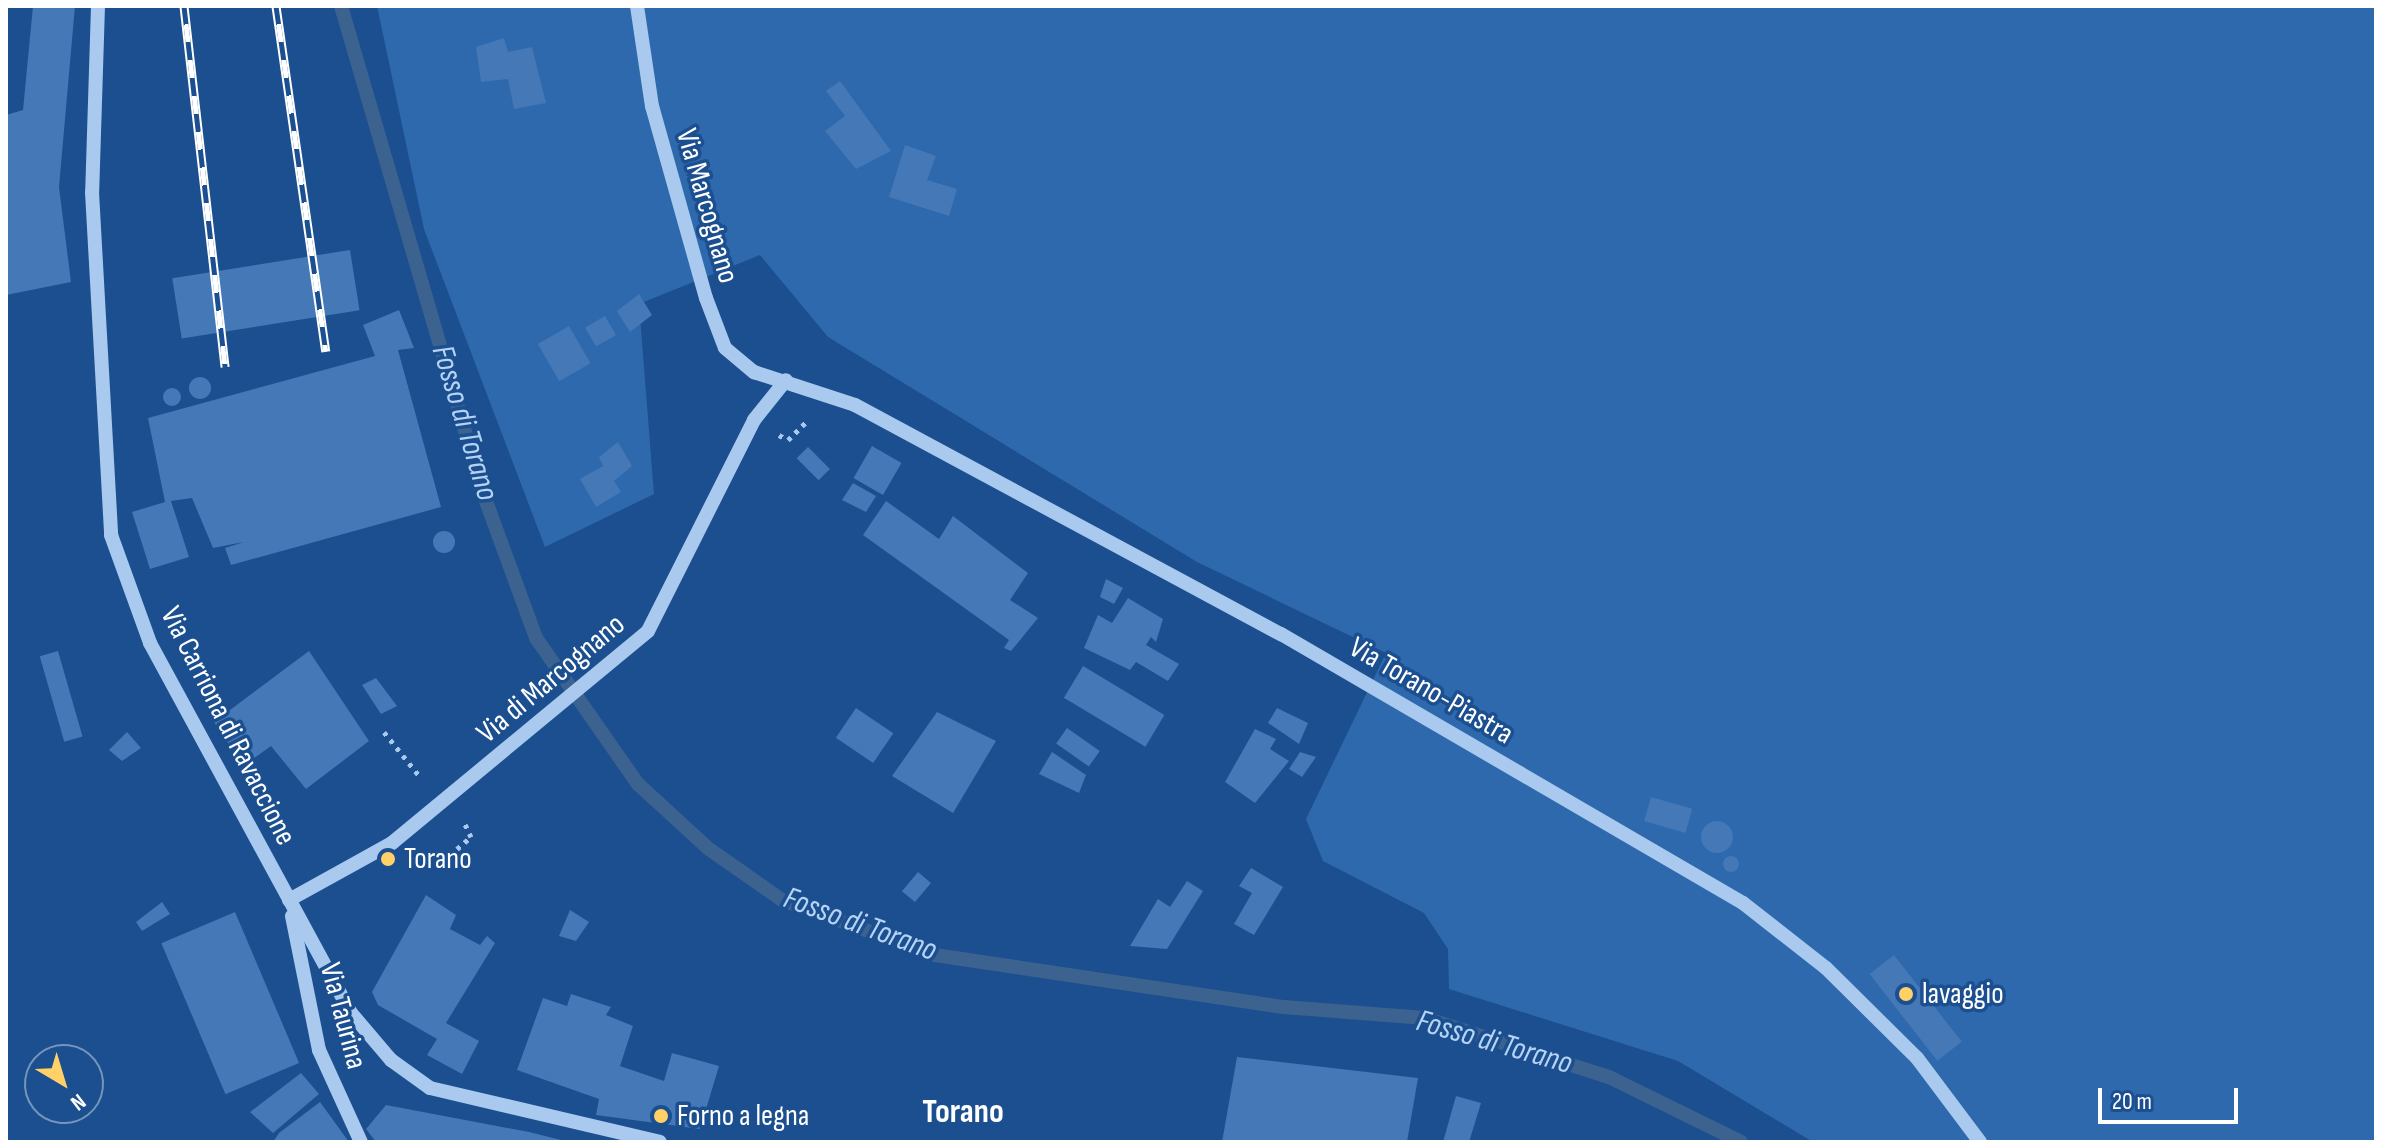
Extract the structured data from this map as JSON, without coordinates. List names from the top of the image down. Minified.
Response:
{"streets":{"street":["Via Marcognano","Via di Marcognano","Via Torano-Piastra","Via Carriona di Ravaccione","Via Taurina"]},"crossings":[["Via Marcognano","Via di Marcognano"],["Via Marcognano","Via Torano-Piastra"],["Via di Marcognano","Via Torano-Piastra"],["Via di Marcognano","Via Carriona di Ravaccione"],["Via di Marcognano","Via Taurina"],["Via Carriona di Ravaccione","Via Taurina"]],"districts":["Torano"],"water":["Fosso di Torano"],"places":["Torano","lavaggio","Forno a legna"],"scale_bar":"20 m","north":"bottom right"}
